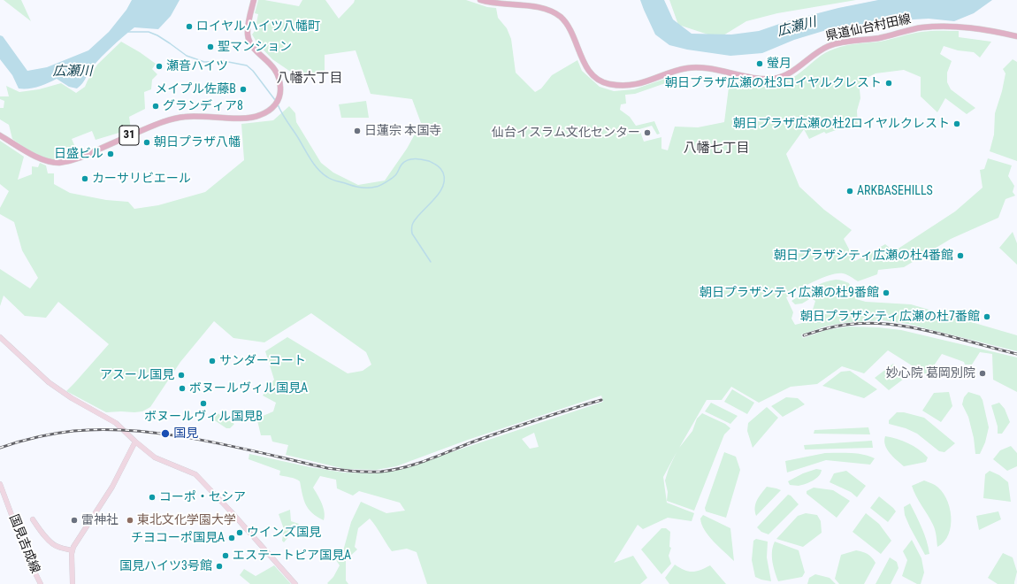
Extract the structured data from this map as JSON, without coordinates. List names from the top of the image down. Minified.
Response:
{"streets":{"main road":["県道仙台村田線","31"],"street":["国見吉成線"]},"districts":["八幡六丁目","八幡七丁目"],"water":["広瀬川"],"places":["ロイヤルハイツ八幡町","聖マンション","螢月","瀬音ハイツ","朝日プラザ広瀬の杜3ロイヤルクレスト","メイプル佐藤B","グランディア8","朝日プラザ広瀬の杜2ロイヤルクレスト","日蓮宗 本国寺","仙台イスラム文化センター","朝日プラザ八幡","日盛ビル","カーサリビエール","ARKBASEHILLS","朝日プラザシティ広瀬の杜4番館","朝日プラザシティ広瀬の杜9番館","朝日プラザシティ広瀬の杜7番館","サンダーコート","妙心院 葛岡別院","アスール国見","ボヌールヴィル国見A","ボヌールヴィル国見B","国見","コーポ・セシア","雷神社","東北文化学園大学","ウインズ国見","チヨコーポ国見A","エステートピア国見A","国見ハイツ3号館"]}
